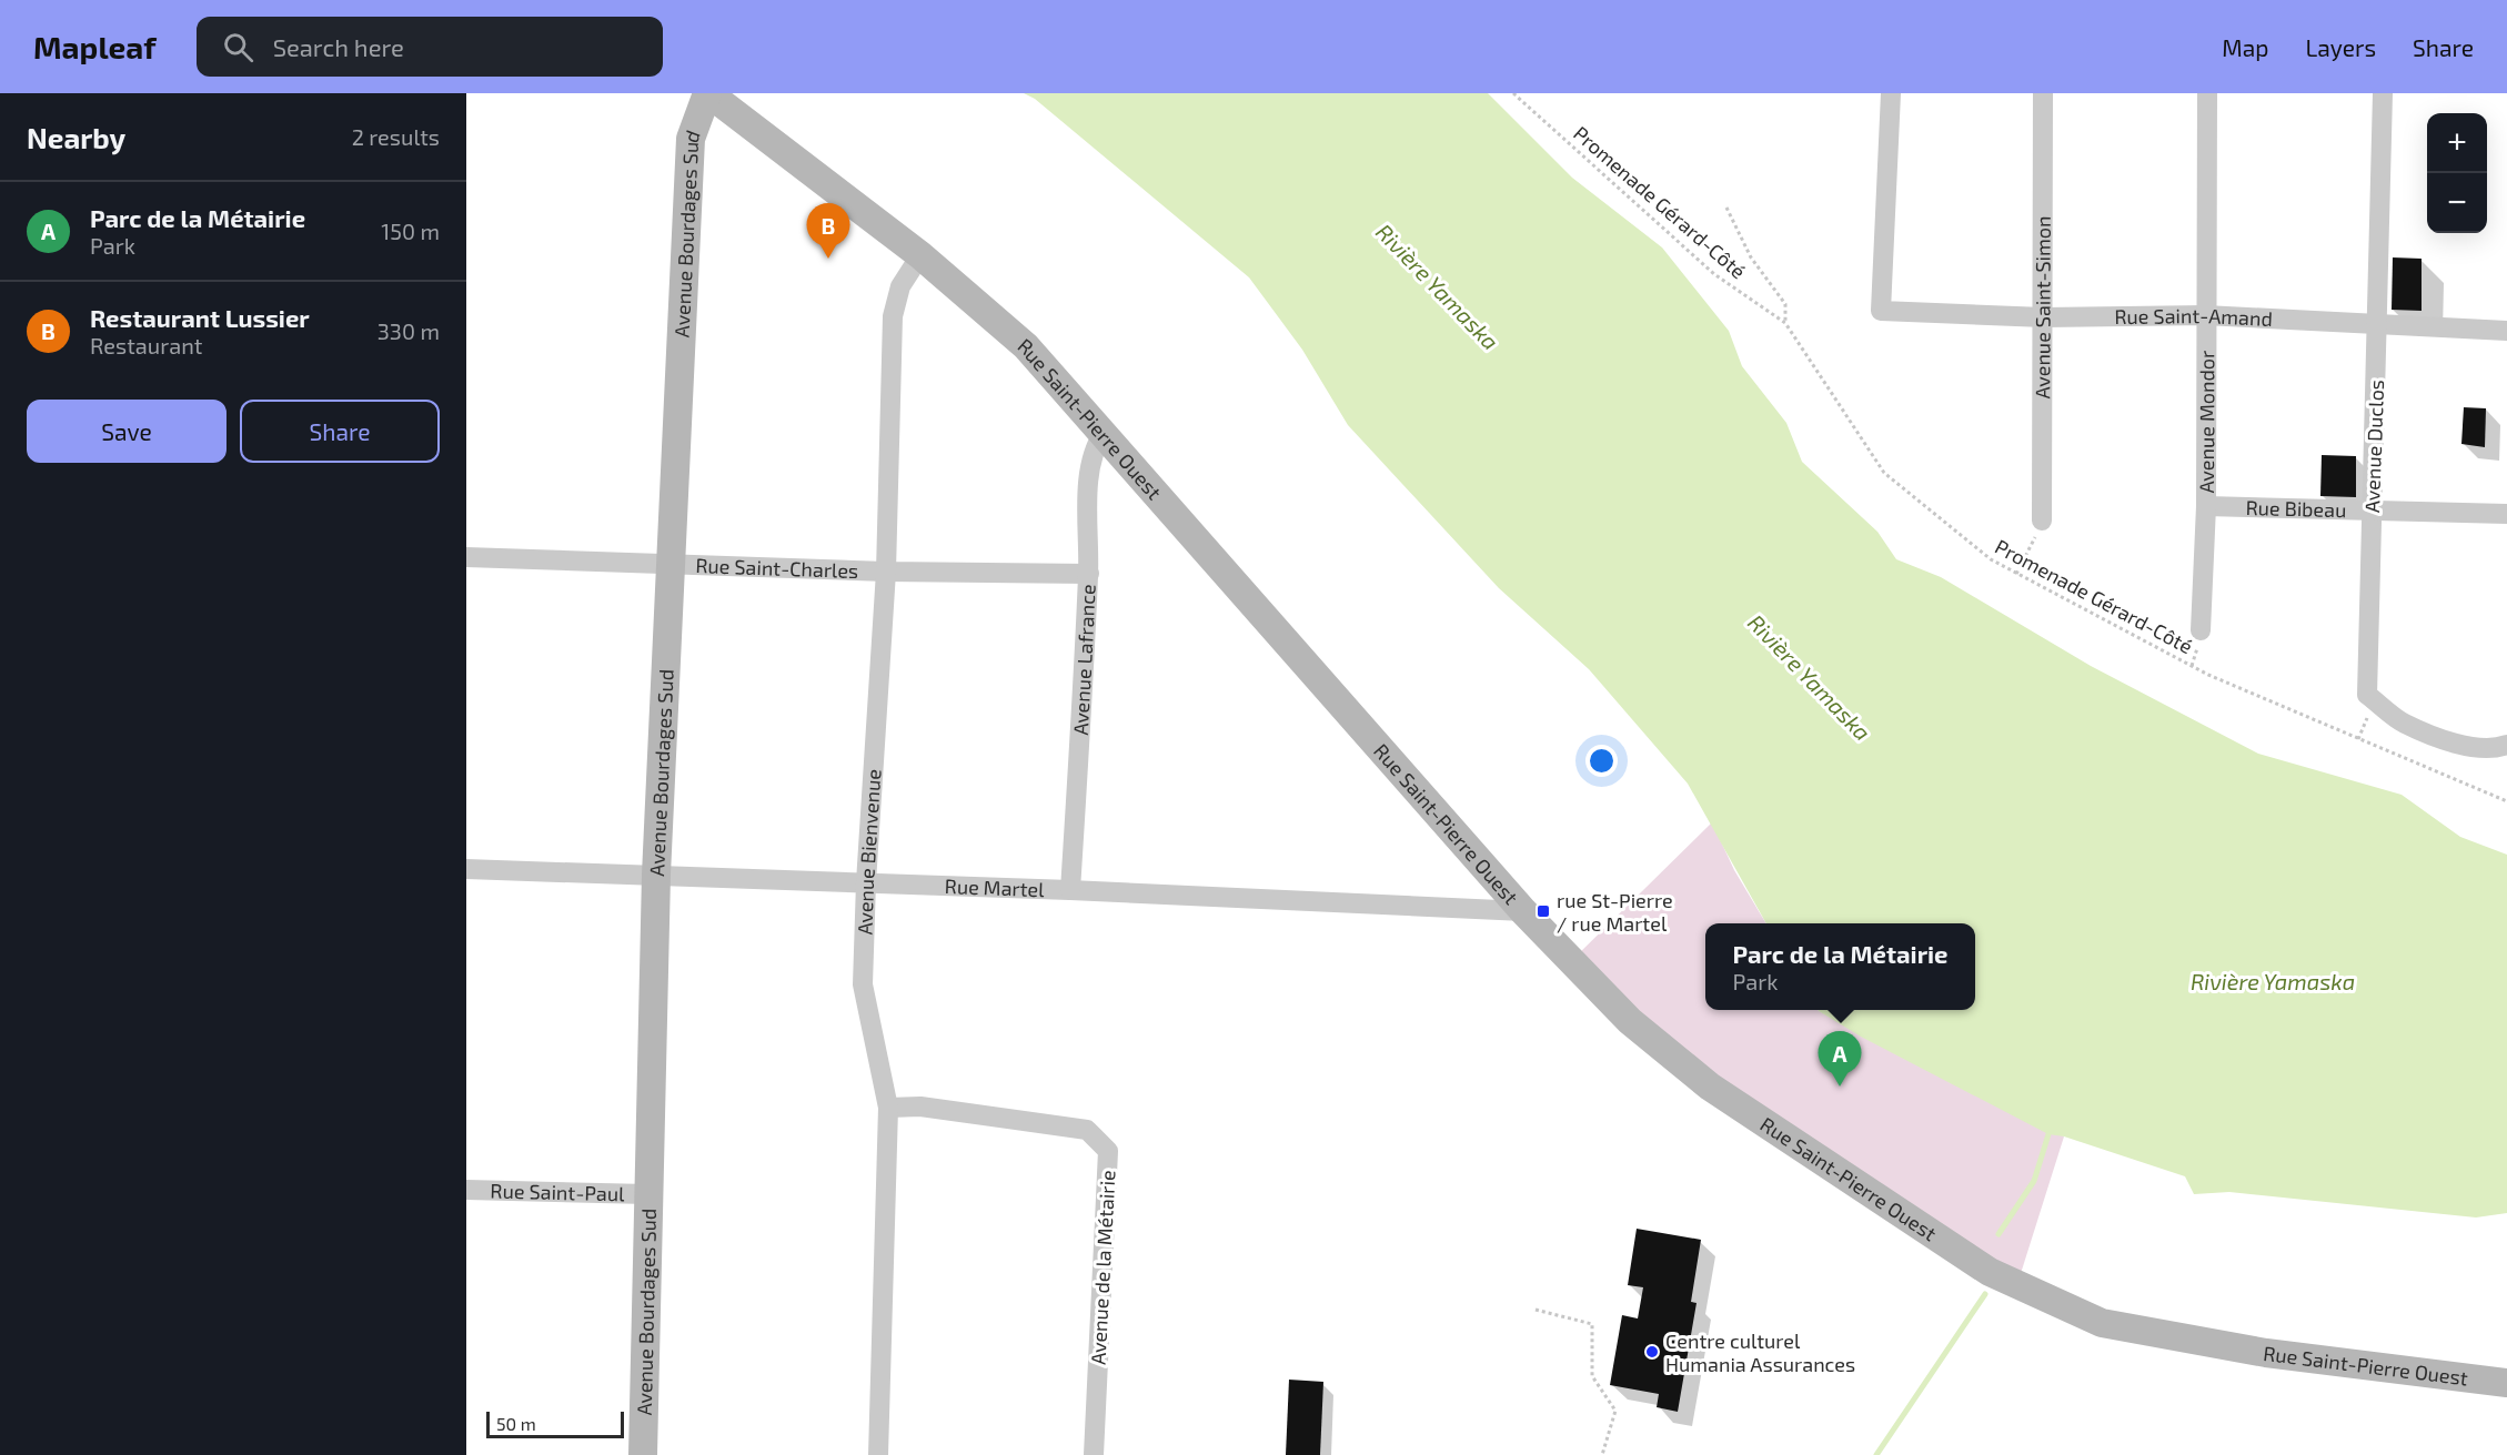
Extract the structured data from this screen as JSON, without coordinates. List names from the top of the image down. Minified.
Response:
{"streets":{"street":["Avenue Bourdages Sud","Avenue Saint-Simon","Rue Saint-Amand","Rue Saint-Pierre Ouest","Avenue Mondor","Avenue Duclos","Rue Bibeau","Rue Saint-Charles","Avenue Lafrance","Avenue Bienvenue","Rue Martel","Rue Saint-Paul","Avenue de la Métairie"],"path":["Promenade Gérard-Côté"]},"crossings":[["Avenue Bourdages Sud","Rue Saint-Pierre Ouest"],["Avenue Bourdages Sud","Rue Saint-Charles"],["Avenue Bourdages Sud","Rue Martel"],["Avenue Bourdages Sud","Rue Saint-Paul"],["Avenue Saint-Simon","Rue Saint-Amand"],["Rue Saint-Amand","Avenue Mondor"],["Rue Saint-Amand","Avenue Duclos"],["Rue Saint-Pierre Ouest","Avenue Lafrance"],["Rue Saint-Pierre Ouest","Avenue Bienvenue"],["Rue Saint-Pierre Ouest","Rue Martel"],["Avenue Mondor","Rue Bibeau"],["Avenue Duclos","Rue Bibeau"],["Rue Saint-Charles","Avenue Lafrance"],["Rue Saint-Charles","Avenue Bienvenue"],["Avenue Lafrance","Rue Martel"],["Avenue Bienvenue","Rue Martel"],["Avenue Bienvenue","Avenue de la Métairie"]],"water":["Rivière Yamaska"],"places":{"transit":["rue St-Pierre / rue Martel"],"other":["Centre culturel Humania Assurances"]},"scale_bar":"50 m","page":{"header":"Mapleaf","search":"Search here","nav":["Map","Layers","Share"],"heading":["Nearby","2 results"],"map_buttons":["+","−"],"list":[{"mark":"A","name":"Parc de la Métairie","note":"Park","value":"150 m"},{"mark":"B","name":"Restaurant Lussier","note":"Restaurant","value":"330 m"}],"pins":["B","A"],"buttons":["Save","Share"],"popup":["Parc de la Métairie","Park"],"scale":"50 m"}}
